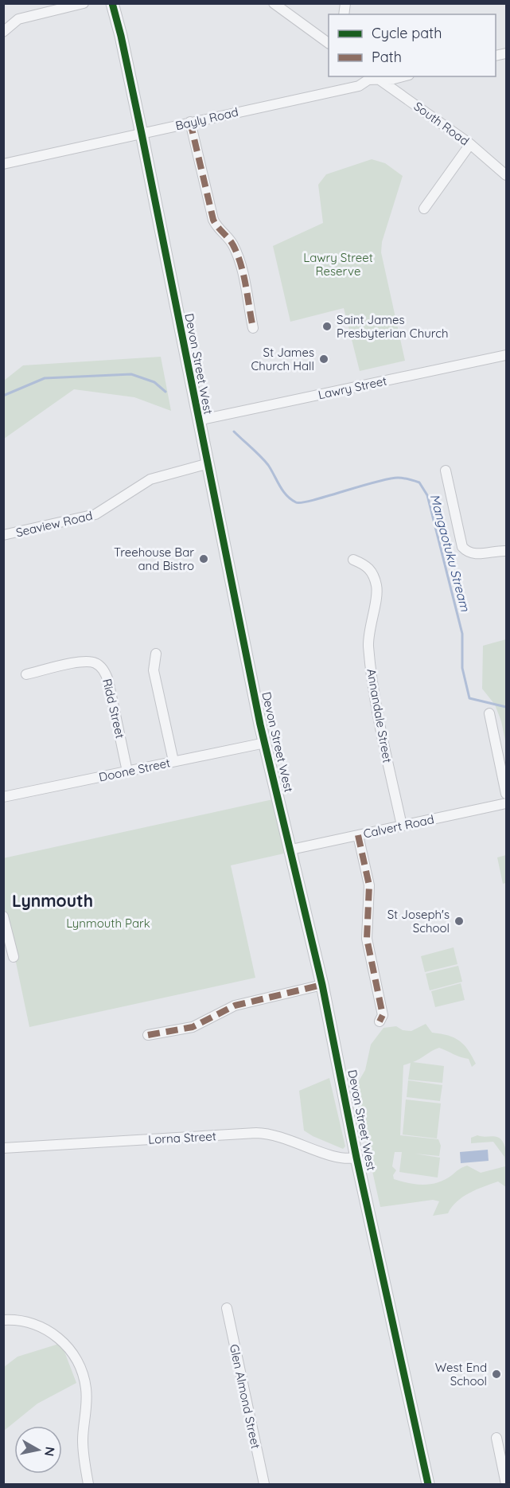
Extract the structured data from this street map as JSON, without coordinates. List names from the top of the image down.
{
  "streets": {
    "main road": ["Devon Street West"],
    "street": [
      "Bayly Road",
      "South Road",
      "Lawry Street",
      "Seaview Road",
      "Ridd Street",
      "Annandale Street",
      "Doone Street",
      "Calvert Road",
      "Lorna Street",
      "Glen Almond Street"
    ]
  },
  "crossings": [
    ["Bayly Road", "South Road"],
    ["Bayly Road", "Devon Street West"],
    ["Devon Street West", "Lawry Street"],
    ["Devon Street West", "Seaview Road"],
    ["Devon Street West", "Doone Street"],
    ["Devon Street West", "Calvert Road"],
    ["Devon Street West", "Lorna Street"],
    ["Ridd Street", "Doone Street"],
    ["Annandale Street", "Calvert Road"]
  ],
  "districts": ["Lynmouth"],
  "water": ["Mangaotuku Stream"],
  "parks": ["Lawry Street Reserve", "Lynmouth Park"],
  "places": [
    "Saint James Presbyterian Church",
    "St James Church Hall",
    "Treehouse Bar and Bistro",
    "St Joseph's School",
    "West End School"
  ],
  "legend": ["Cycle path", "Path"],
  "north": "right"
}
